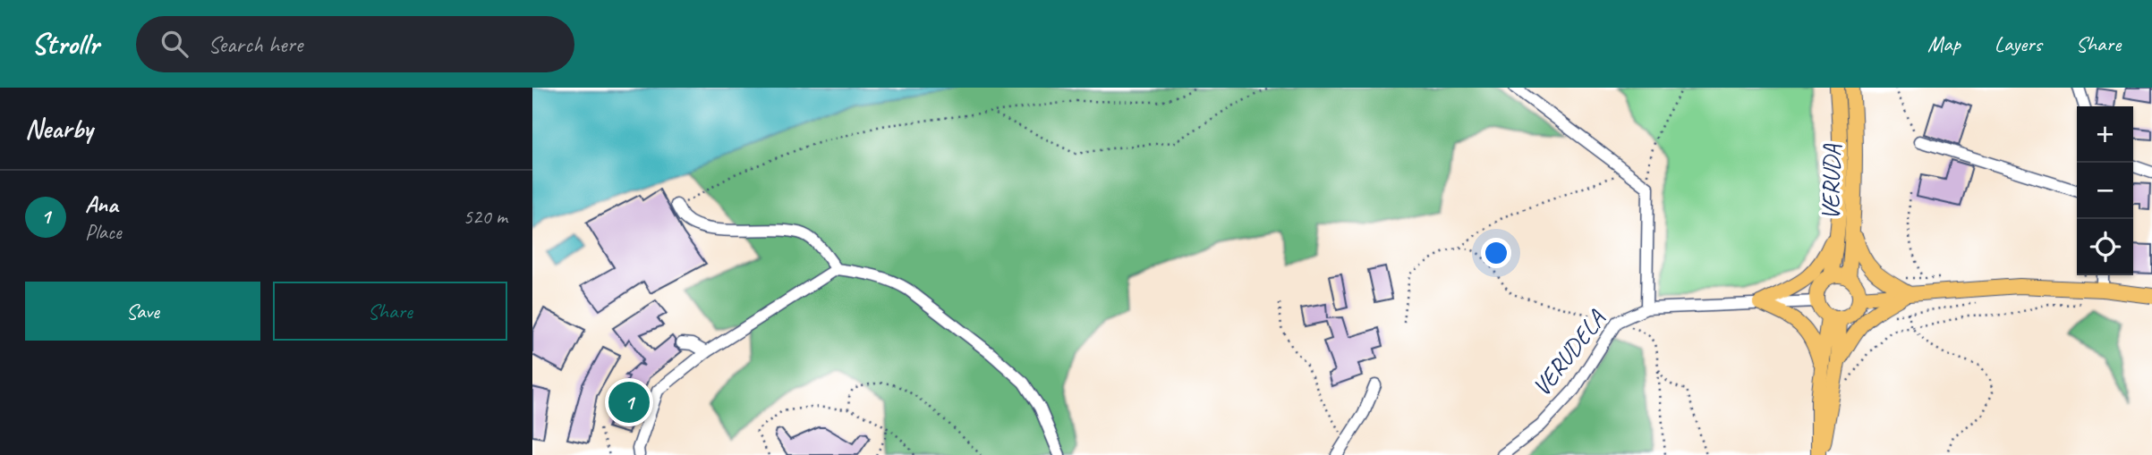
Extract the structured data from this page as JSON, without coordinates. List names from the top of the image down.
{
  "streets": {
    "main road": ["VERUDA"],
    "street": ["VERUDELA"]
  },
  "crossings": [
    ["VERUDA", "VERUDELA"]
  ],
  "page": {
    "header": "Strollr",
    "search": "Search here",
    "nav": ["Map", "Layers", "Share"],
    "heading": "Nearby",
    "map_buttons": ["+", "−"],
    "list": [
      {
        "mark": "1",
        "name": "Ana",
        "note": "Place",
        "value": "520 m"
      }
    ],
    "buttons": ["Save", "Share"],
    "pins": "1"
  }
}
